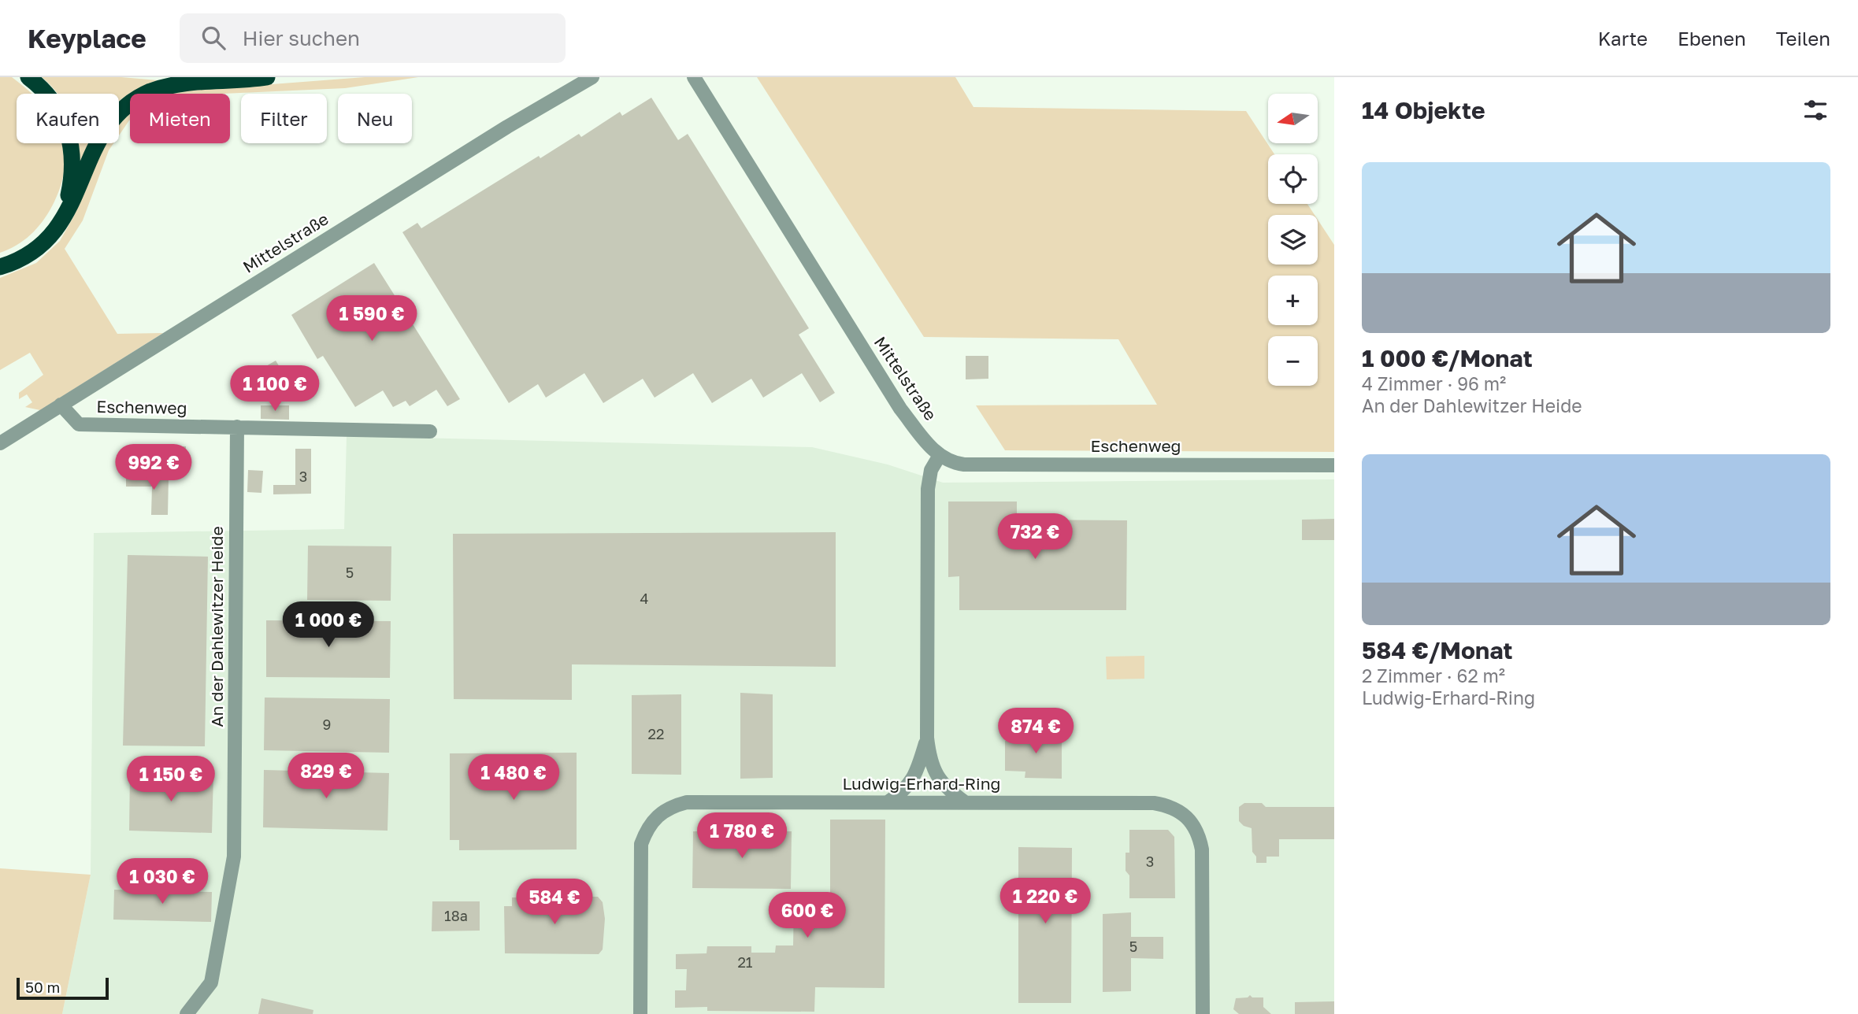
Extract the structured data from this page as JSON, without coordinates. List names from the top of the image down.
{
  "streets": {
    "street": [
      "Mittelstraße",
      "Eschenweg",
      "An der Dahlewitzer Heide",
      "Ludwig-Erhard-Ring"
    ]
  },
  "crossings": [
    ["Mittelstraße", "Eschenweg"],
    ["Eschenweg", "An der Dahlewitzer Heide"]
  ],
  "house_numbers": [
    "3",
    "5",
    "4",
    "9",
    "22",
    "3",
    "18a",
    "5",
    "21"
  ],
  "scale_bar": "50 m",
  "north": "left",
  "page": {
    "header": "Keyplace",
    "search": "Hier suchen",
    "nav": ["Karte", "Ebenen", "Teilen"],
    "heading": "14 Objekte",
    "map_buttons": ["+", "−"],
    "chip": [
      "Kaufen",
      "Mieten",
      "Filter",
      "Neu"
    ],
    "list": [
      {
        "name": "1 000 €/Monat",
        "note": "4 Zimmer · 96 m² · An der Dahlewitzer Heide"
      },
      {
        "name": "584 €/Monat",
        "note": "2 Zimmer · 62 m² · Ludwig-Erhard-Ring"
      }
    ],
    "price": [
      "1 590 €",
      "1 100 €",
      "992 €",
      "732 €",
      "1 000 €",
      "874 €",
      "829 €",
      "1 480 €",
      "1 150 €",
      "1 780 €",
      "1 030 €",
      "1 220 €",
      "584 €",
      "600 €"
    ],
    "scale": "50 m"
  }
}
